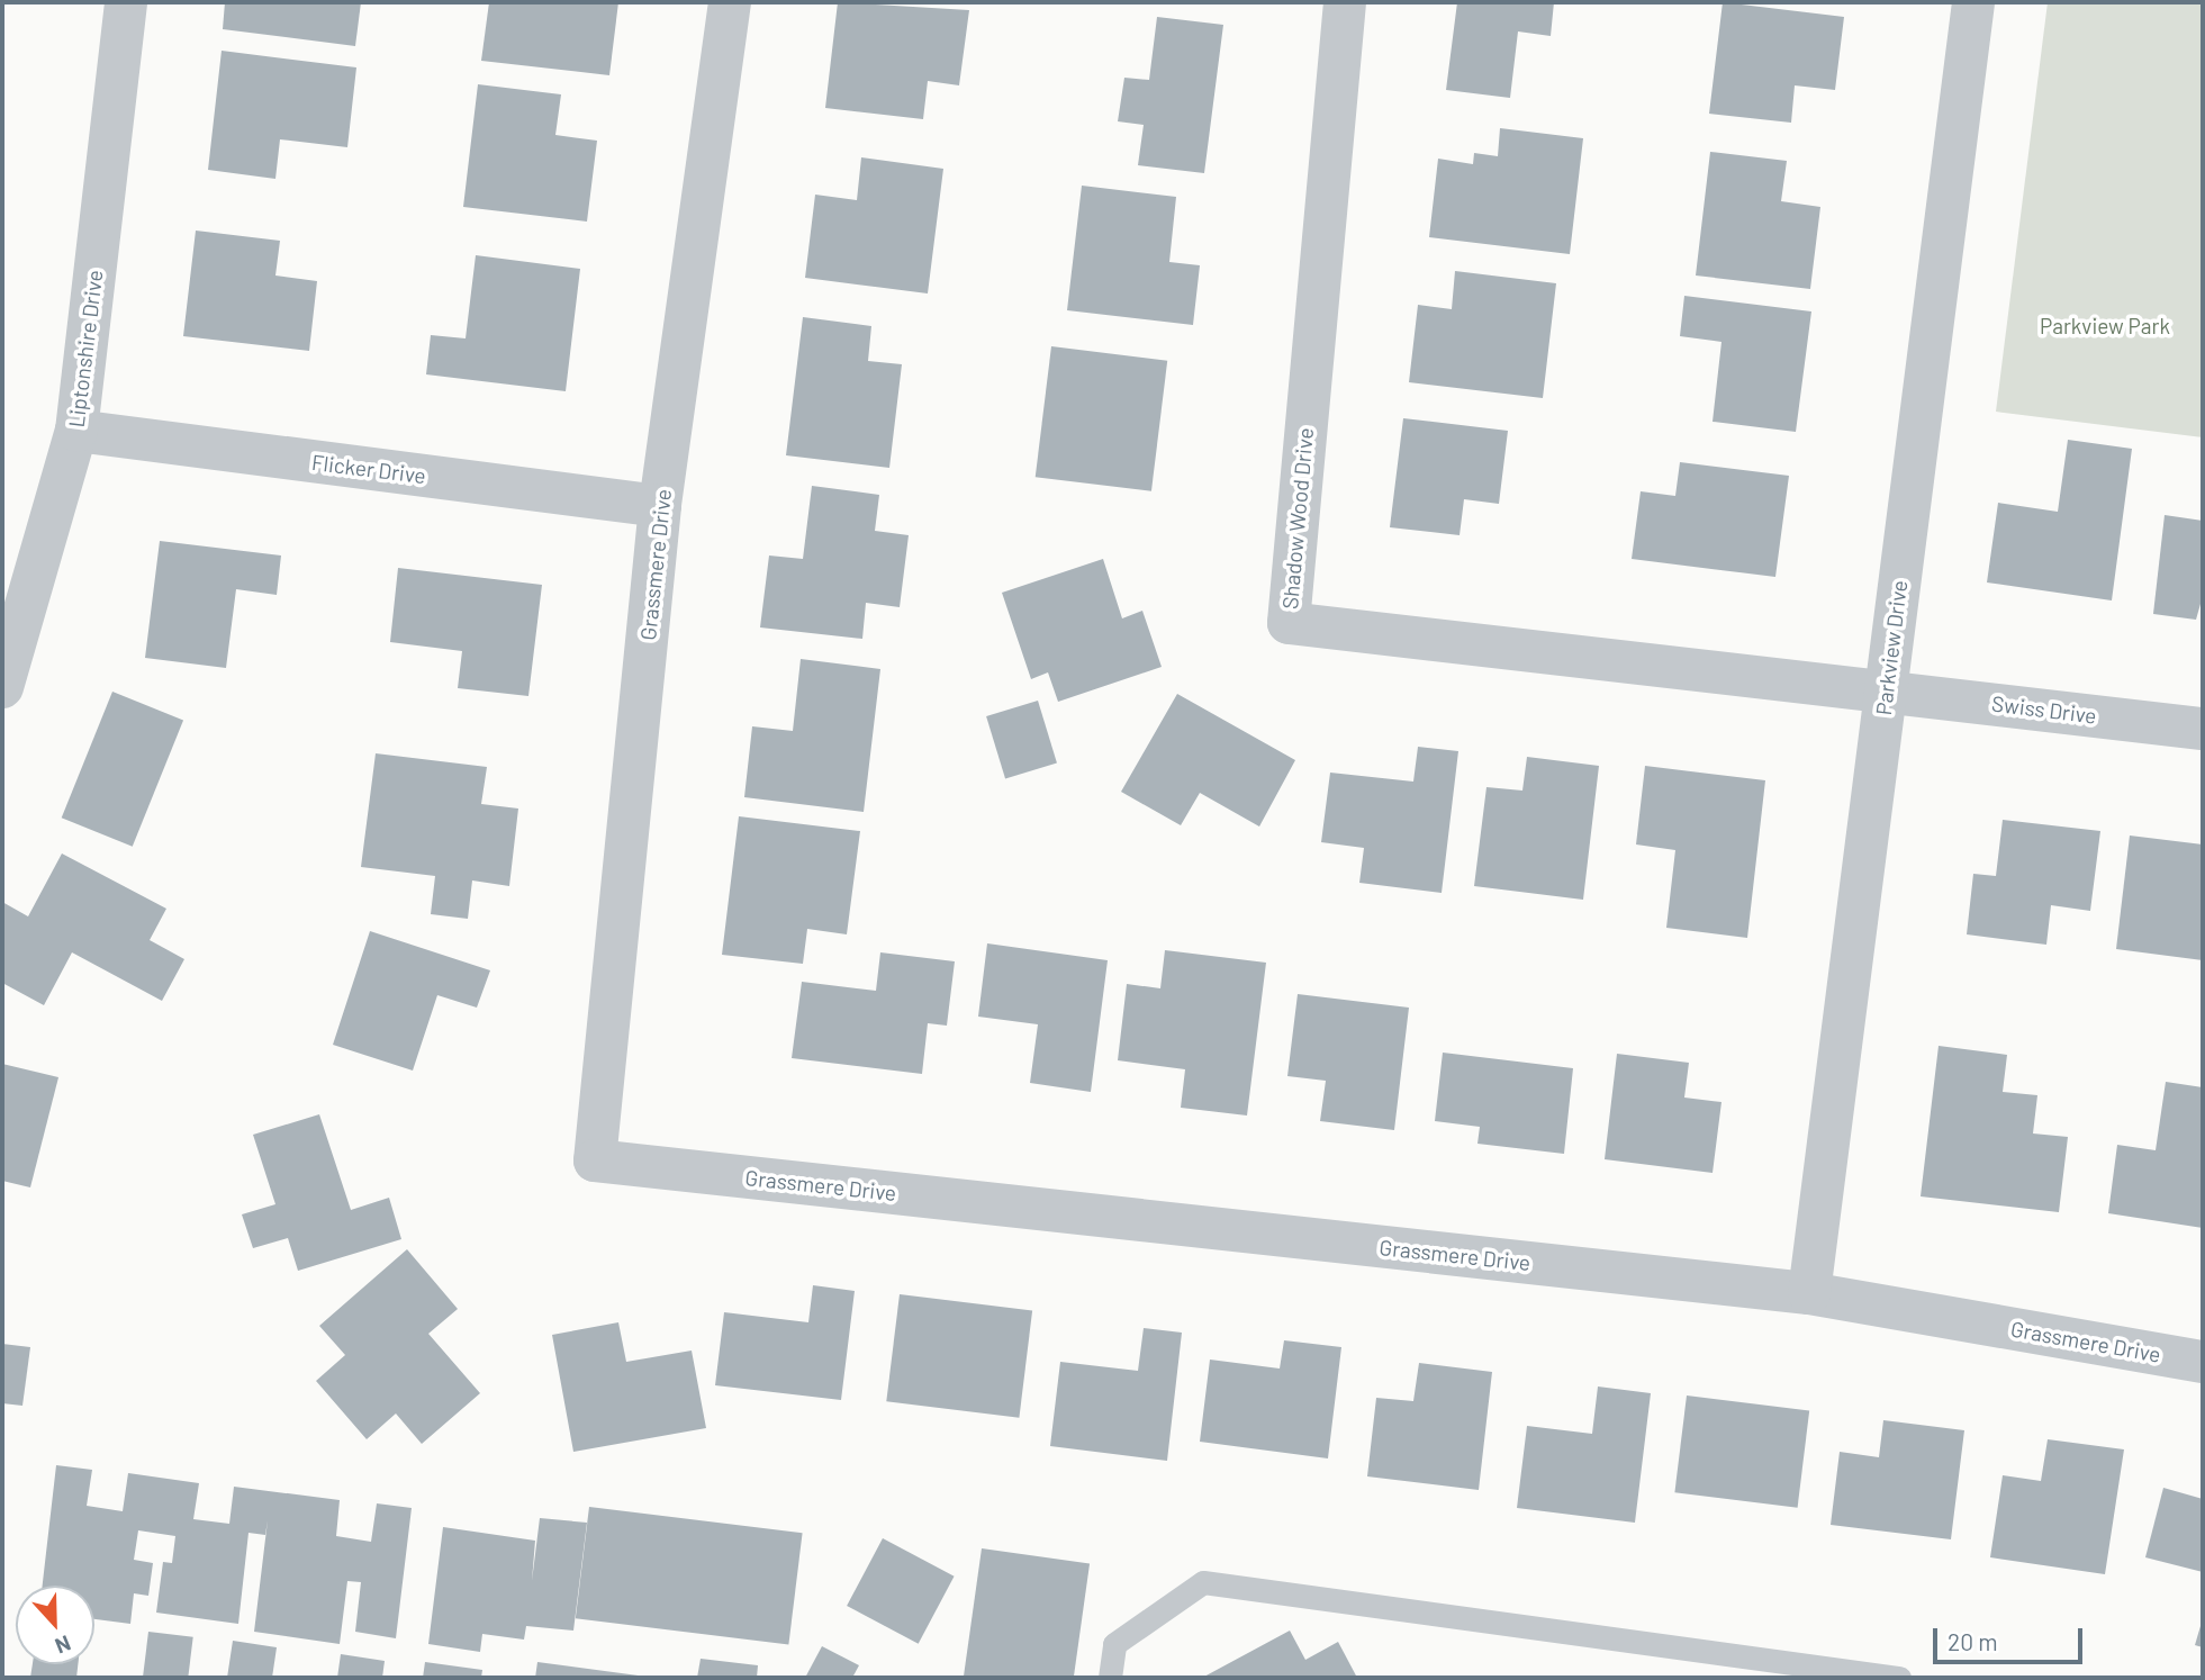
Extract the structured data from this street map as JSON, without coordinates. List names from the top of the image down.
{
  "streets": {
    "street": [
      "Liptonshire Drive",
      "Flicker Drive",
      "Shadow Wood Drive",
      "Grassmere Drive",
      "Parkview Drive",
      "Swiss Drive"
    ]
  },
  "crossings": [
    ["Liptonshire Drive", "Flicker Drive"],
    ["Flicker Drive", "Grassmere Drive"],
    ["Shadow Wood Drive", "Parkview Drive"],
    ["Shadow Wood Drive", "Swiss Drive"],
    ["Grassmere Drive", "Parkview Drive"],
    ["Parkview Drive", "Swiss Drive"]
  ],
  "parks": ["Parkview Park"],
  "scale_bar": "20 m",
  "north": "bottom"
}
